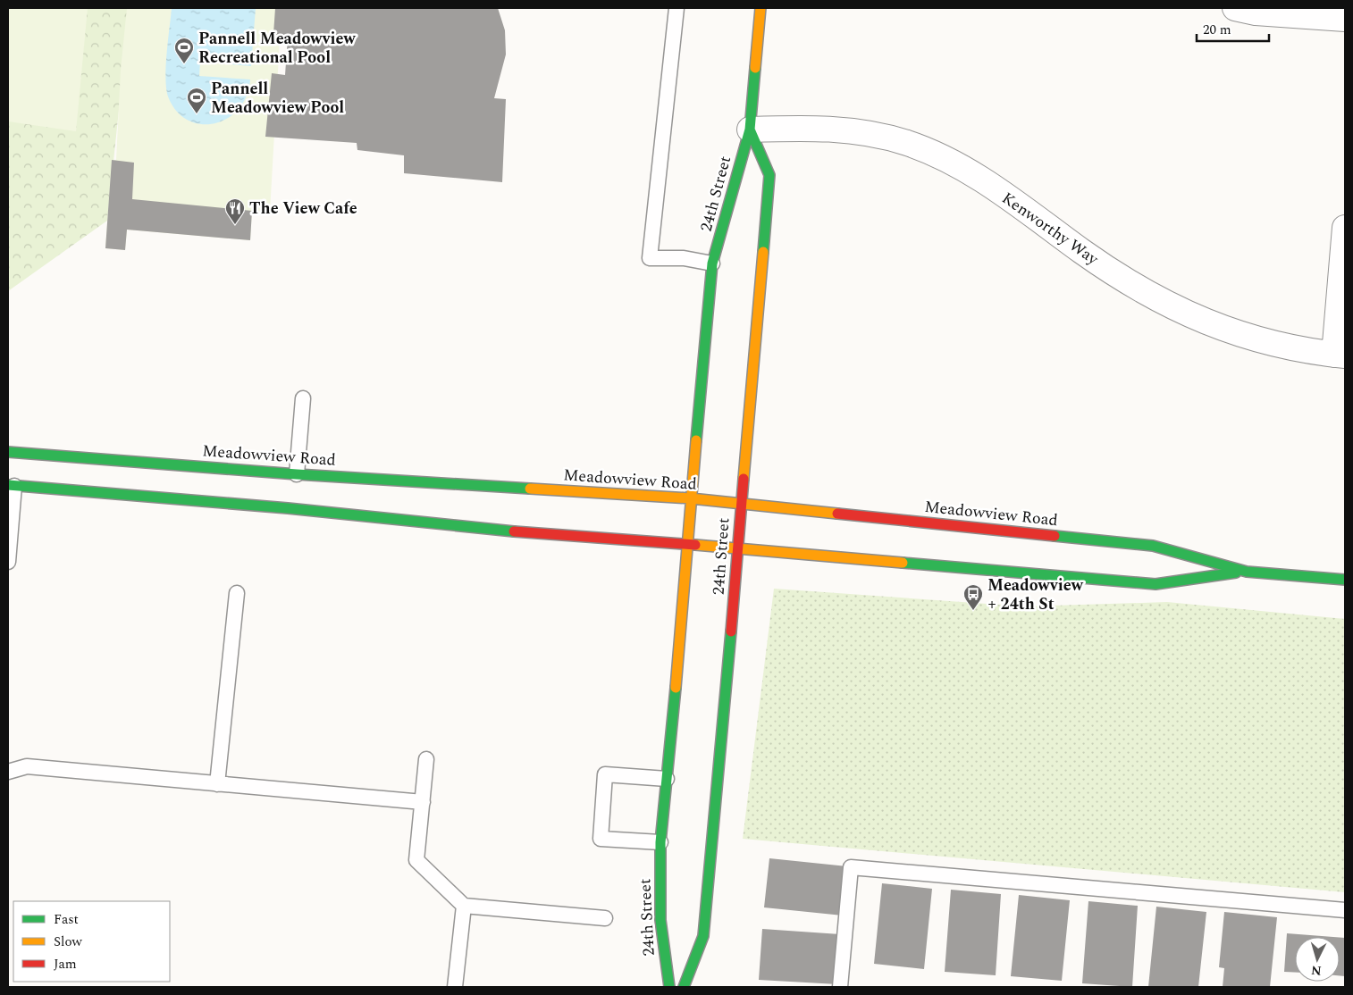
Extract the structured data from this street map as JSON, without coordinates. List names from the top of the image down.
{
  "streets": {
    "main road": ["24th Street", "Meadowview Road"],
    "street": ["Kenworthy Way"]
  },
  "crossings": [
    ["24th Street", "Kenworthy Way"],
    ["24th Street", "Meadowview Road"]
  ],
  "places": {
    "sports": ["Pannell Meadowview Recreational Pool", "Pannell Meadowview Pool"],
    "restaurant": ["The View Cafe"],
    "bus stop": ["Meadowview + 24th St"]
  },
  "legend": ["Fast", "Slow", "Jam"],
  "scale_bar": "20 m",
  "north": "bottom"
}
